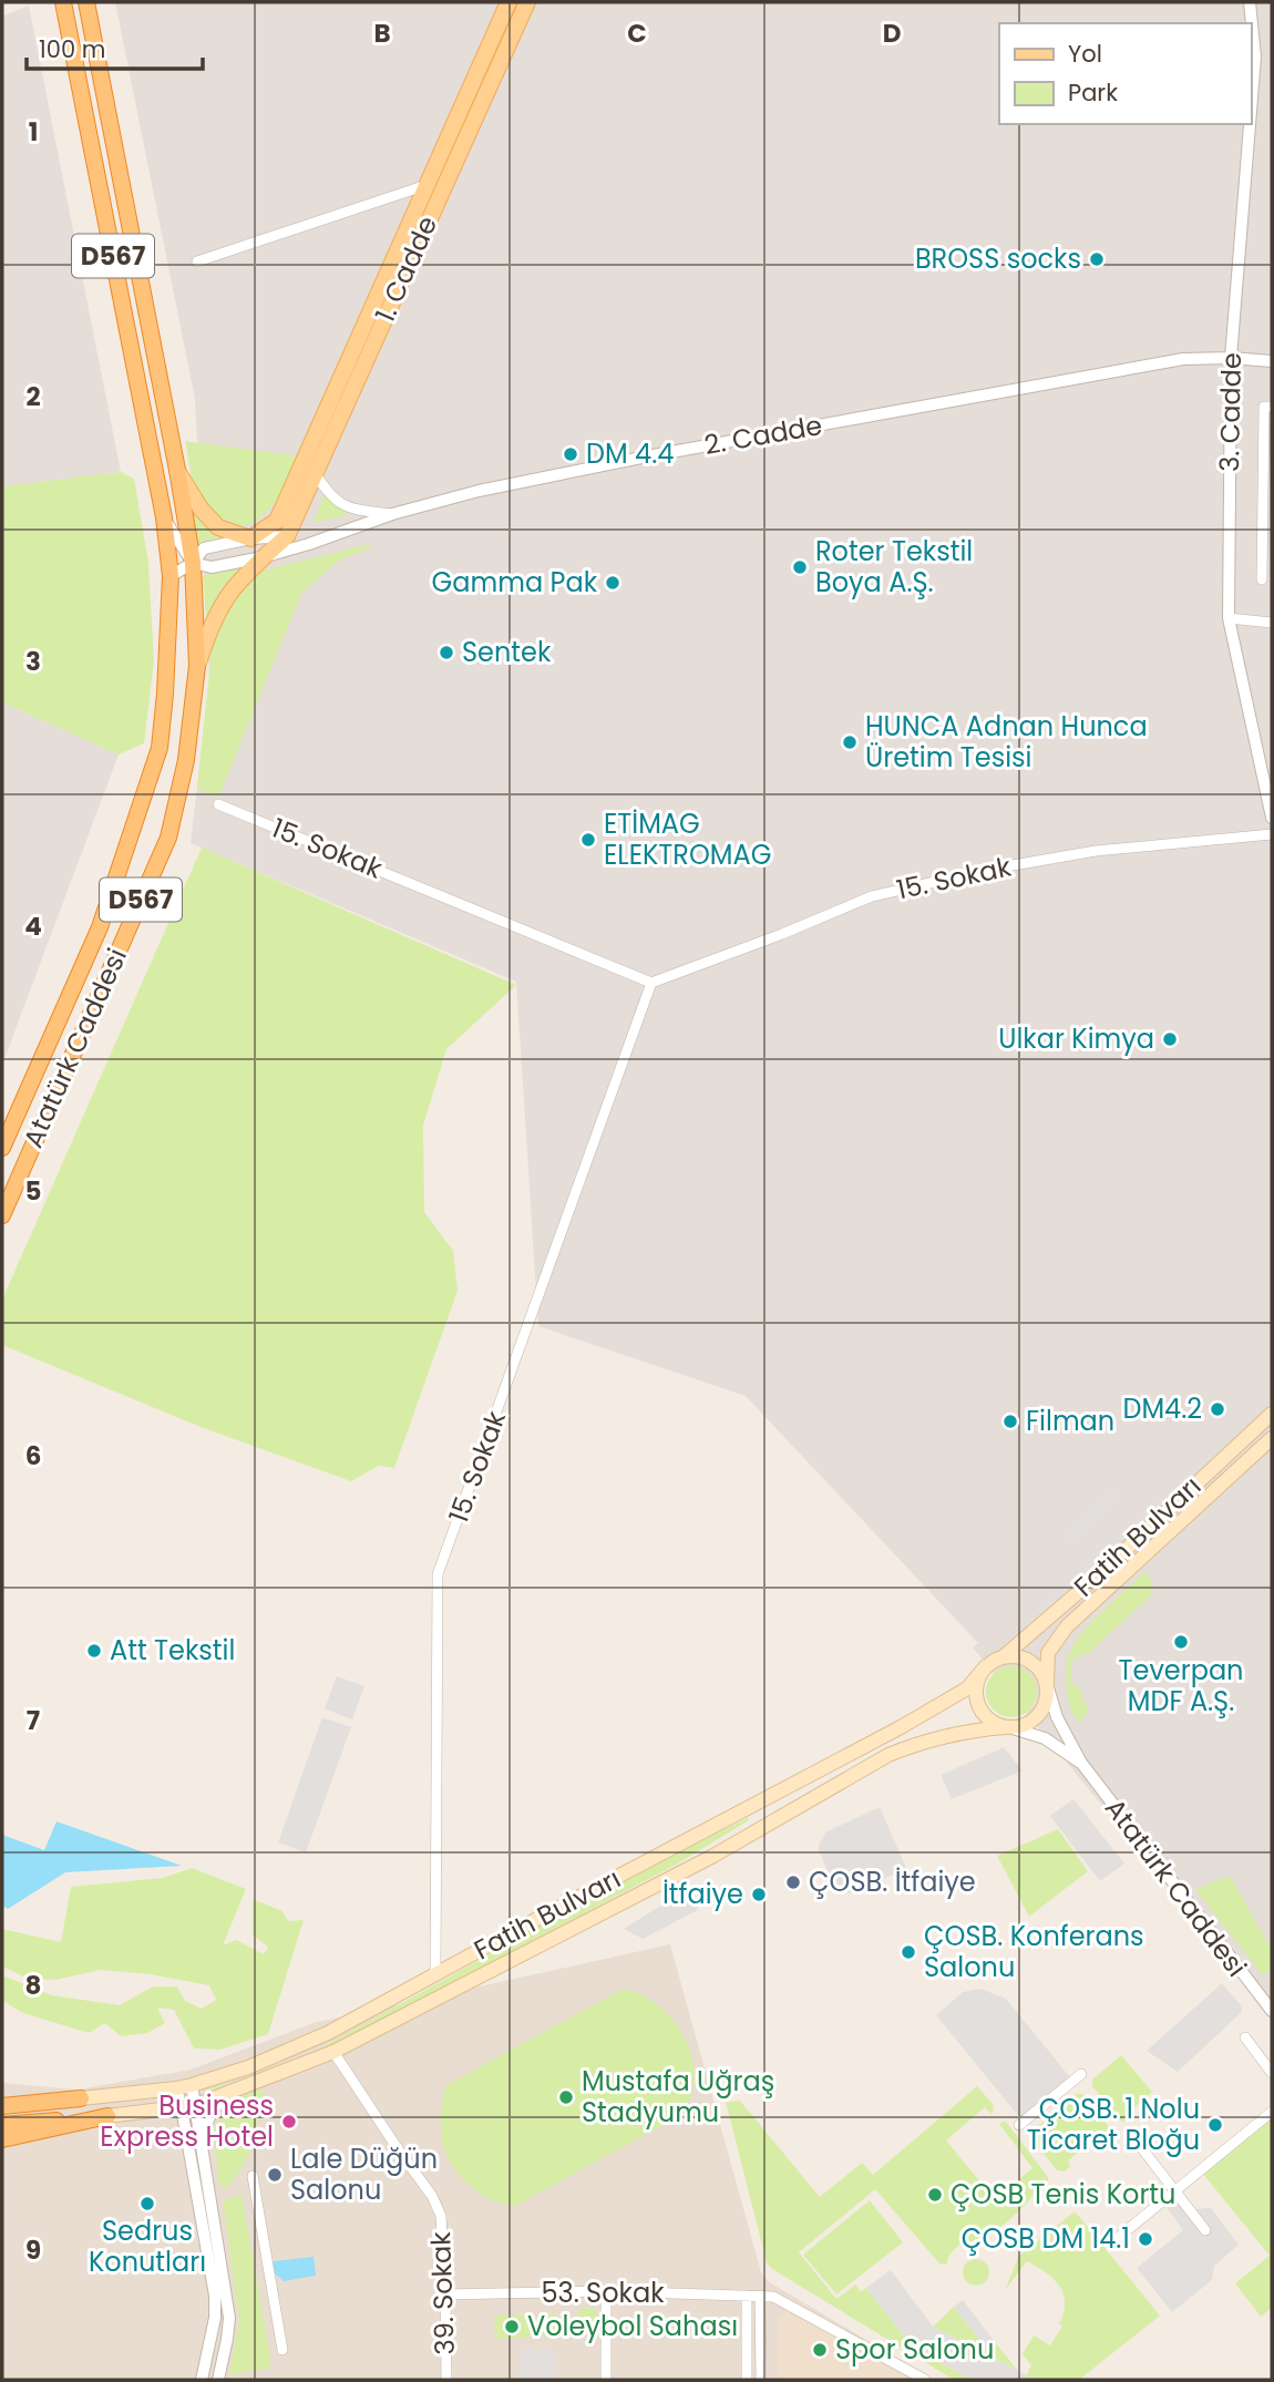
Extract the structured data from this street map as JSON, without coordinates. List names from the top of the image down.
{
  "streets": {
    "highway": ["D567", "Atatürk Caddesi"],
    "main road": ["1. Cadde", "Fatih Bulvarı"],
    "street": [
      "3. Cadde",
      "2. Cadde",
      "15. Sokak",
      "39. Sokak",
      "53. Sokak"
    ]
  },
  "crossings": [
    ["D567", "2. Cadde"],
    ["D567", "Atatürk Caddesi"],
    ["3. Cadde", "2. Cadde"],
    ["2. Cadde", "Atatürk Caddesi"],
    ["15. Sokak", "Fatih Bulvarı"],
    ["Fatih Bulvarı", "39. Sokak"],
    ["39. Sokak", "53. Sokak"]
  ],
  "places": [
    "BROSS socks",
    "DM 4.4",
    "Roter Tekstil Boya A.Ş.",
    "Gamma Pak",
    "Sentek",
    "HUNCA Adnan Hunca Üretim Tesisi",
    "ETİMAG ELEKTROMAG",
    "Ulkar Kimya",
    "DM4.2",
    "Filman",
    "Teverpan MDF A.Ş.",
    "Att Tekstil",
    "ÇOSB. İtfaiye",
    "İtfaiye",
    "ÇOSB. Konferans Salonu",
    "Mustafa Uğraş Stadyumu",
    "Business Express Hotel",
    "ÇOSB. 1 Nolu Ticaret Bloğu",
    "Lale Düğün Salonu",
    "ÇOSB Tenis Kortu",
    "Sedrus Konutları",
    "ÇOSB DM 14.1",
    "Voleybol Sahası",
    "Spor Salonu"
  ],
  "legend": ["Yol", "Park"],
  "scale_bar": "100 m",
  "grid": {
    "columns": ["B", "C", "D"],
    "rows": [
      "1",
      "2",
      "3",
      "4",
      "5",
      "6",
      "7",
      "8",
      "9"
    ]
  }
}
